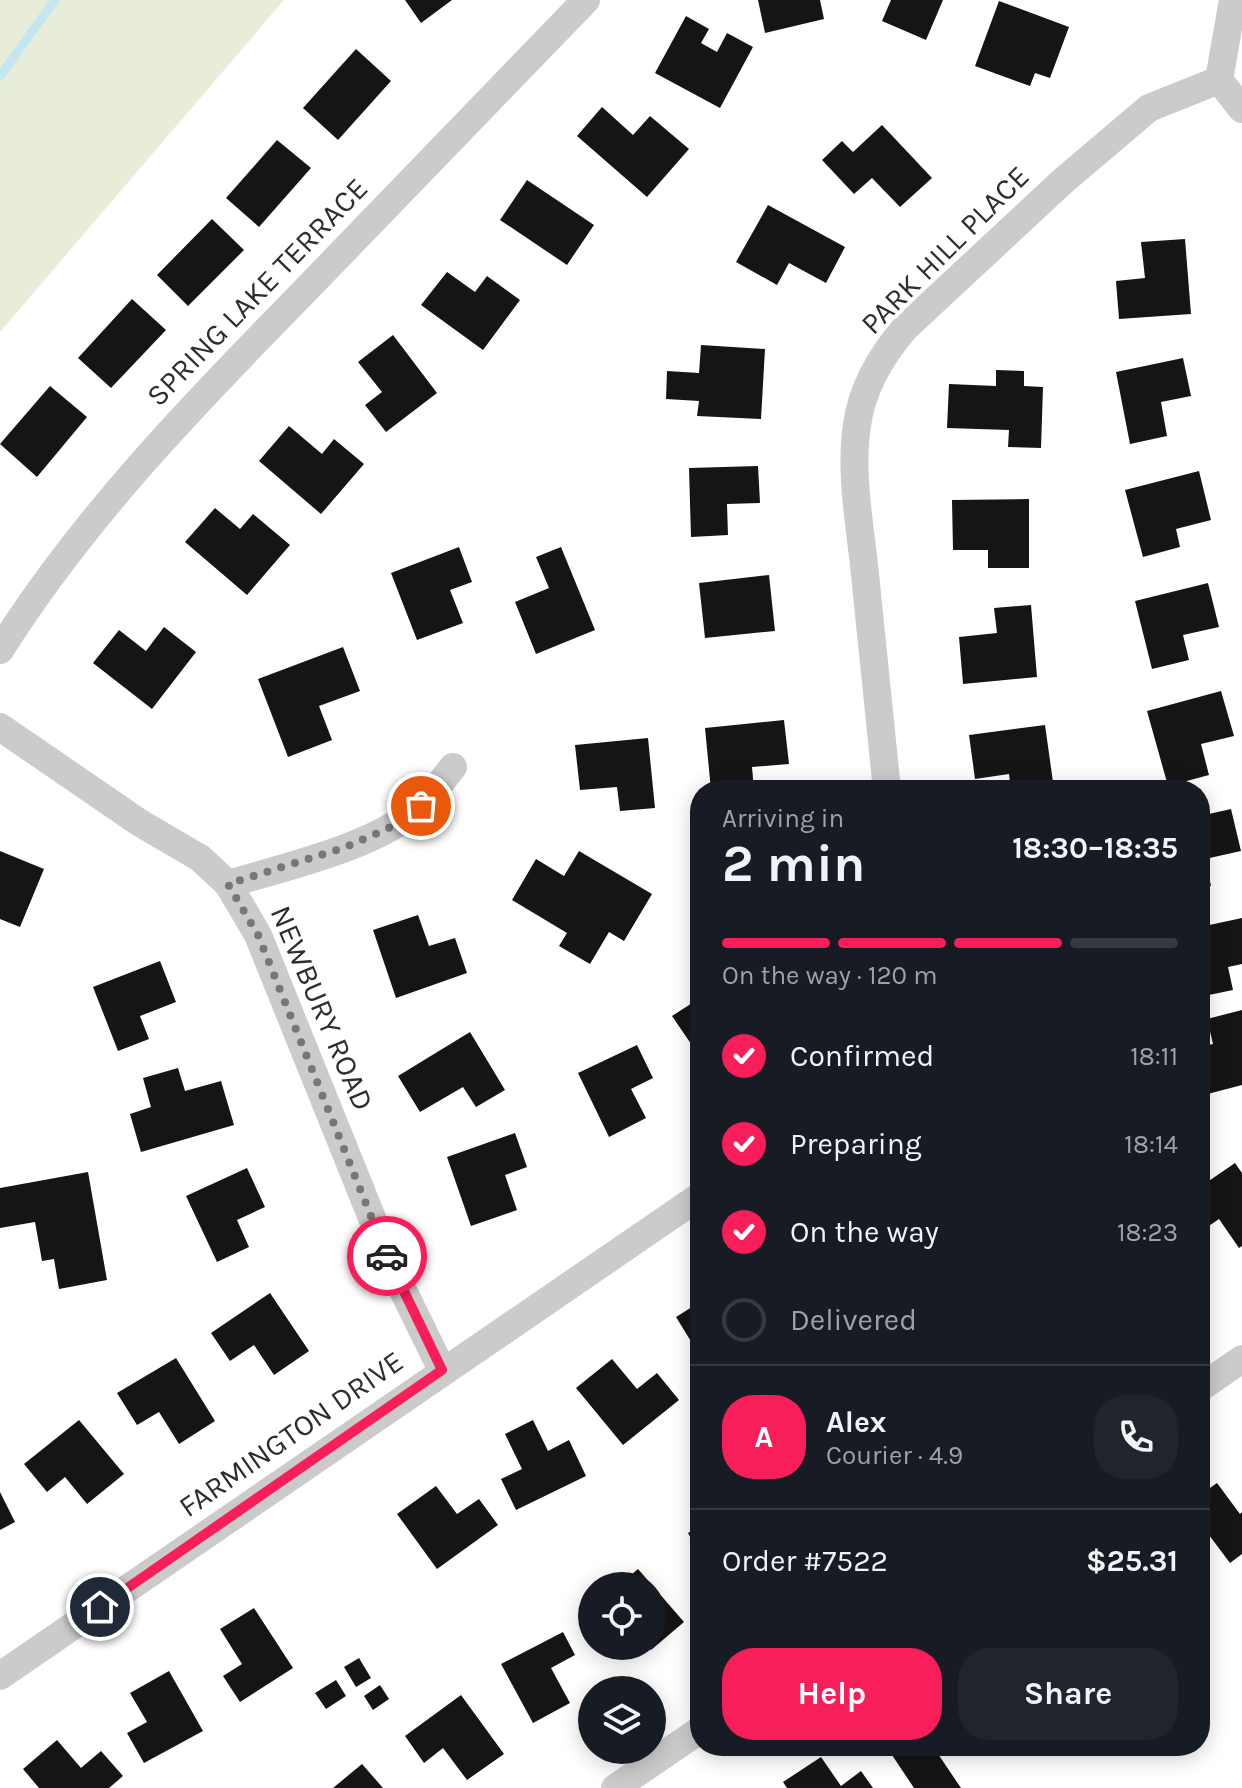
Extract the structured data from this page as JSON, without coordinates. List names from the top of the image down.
{
  "streets": {
    "street": [
      "PARK HILL PLACE",
      "SPRING LAKE TERRACE",
      "NEWBURY ROAD",
      "FARMINGTON DRIVE"
    ]
  },
  "crossings": [
    ["NEWBURY ROAD", "FARMINGTON DRIVE"]
  ],
  "page": {
    "heading": ["2 min", "Arriving in", "18:30–18:35"],
    "panel": [
      "Alex",
      "Courier · 4.9",
      "Order #7522",
      "$25.31"
    ],
    "bar": "On the way · 120 m",
    "list": [
      ["Confirmed", "18:11"],
      ["Preparing", "18:14"],
      ["On the way", "18:23"],
      "Delivered"
    ],
    "round": "A",
    "buttons": ["Help", "Share"]
  }
}
